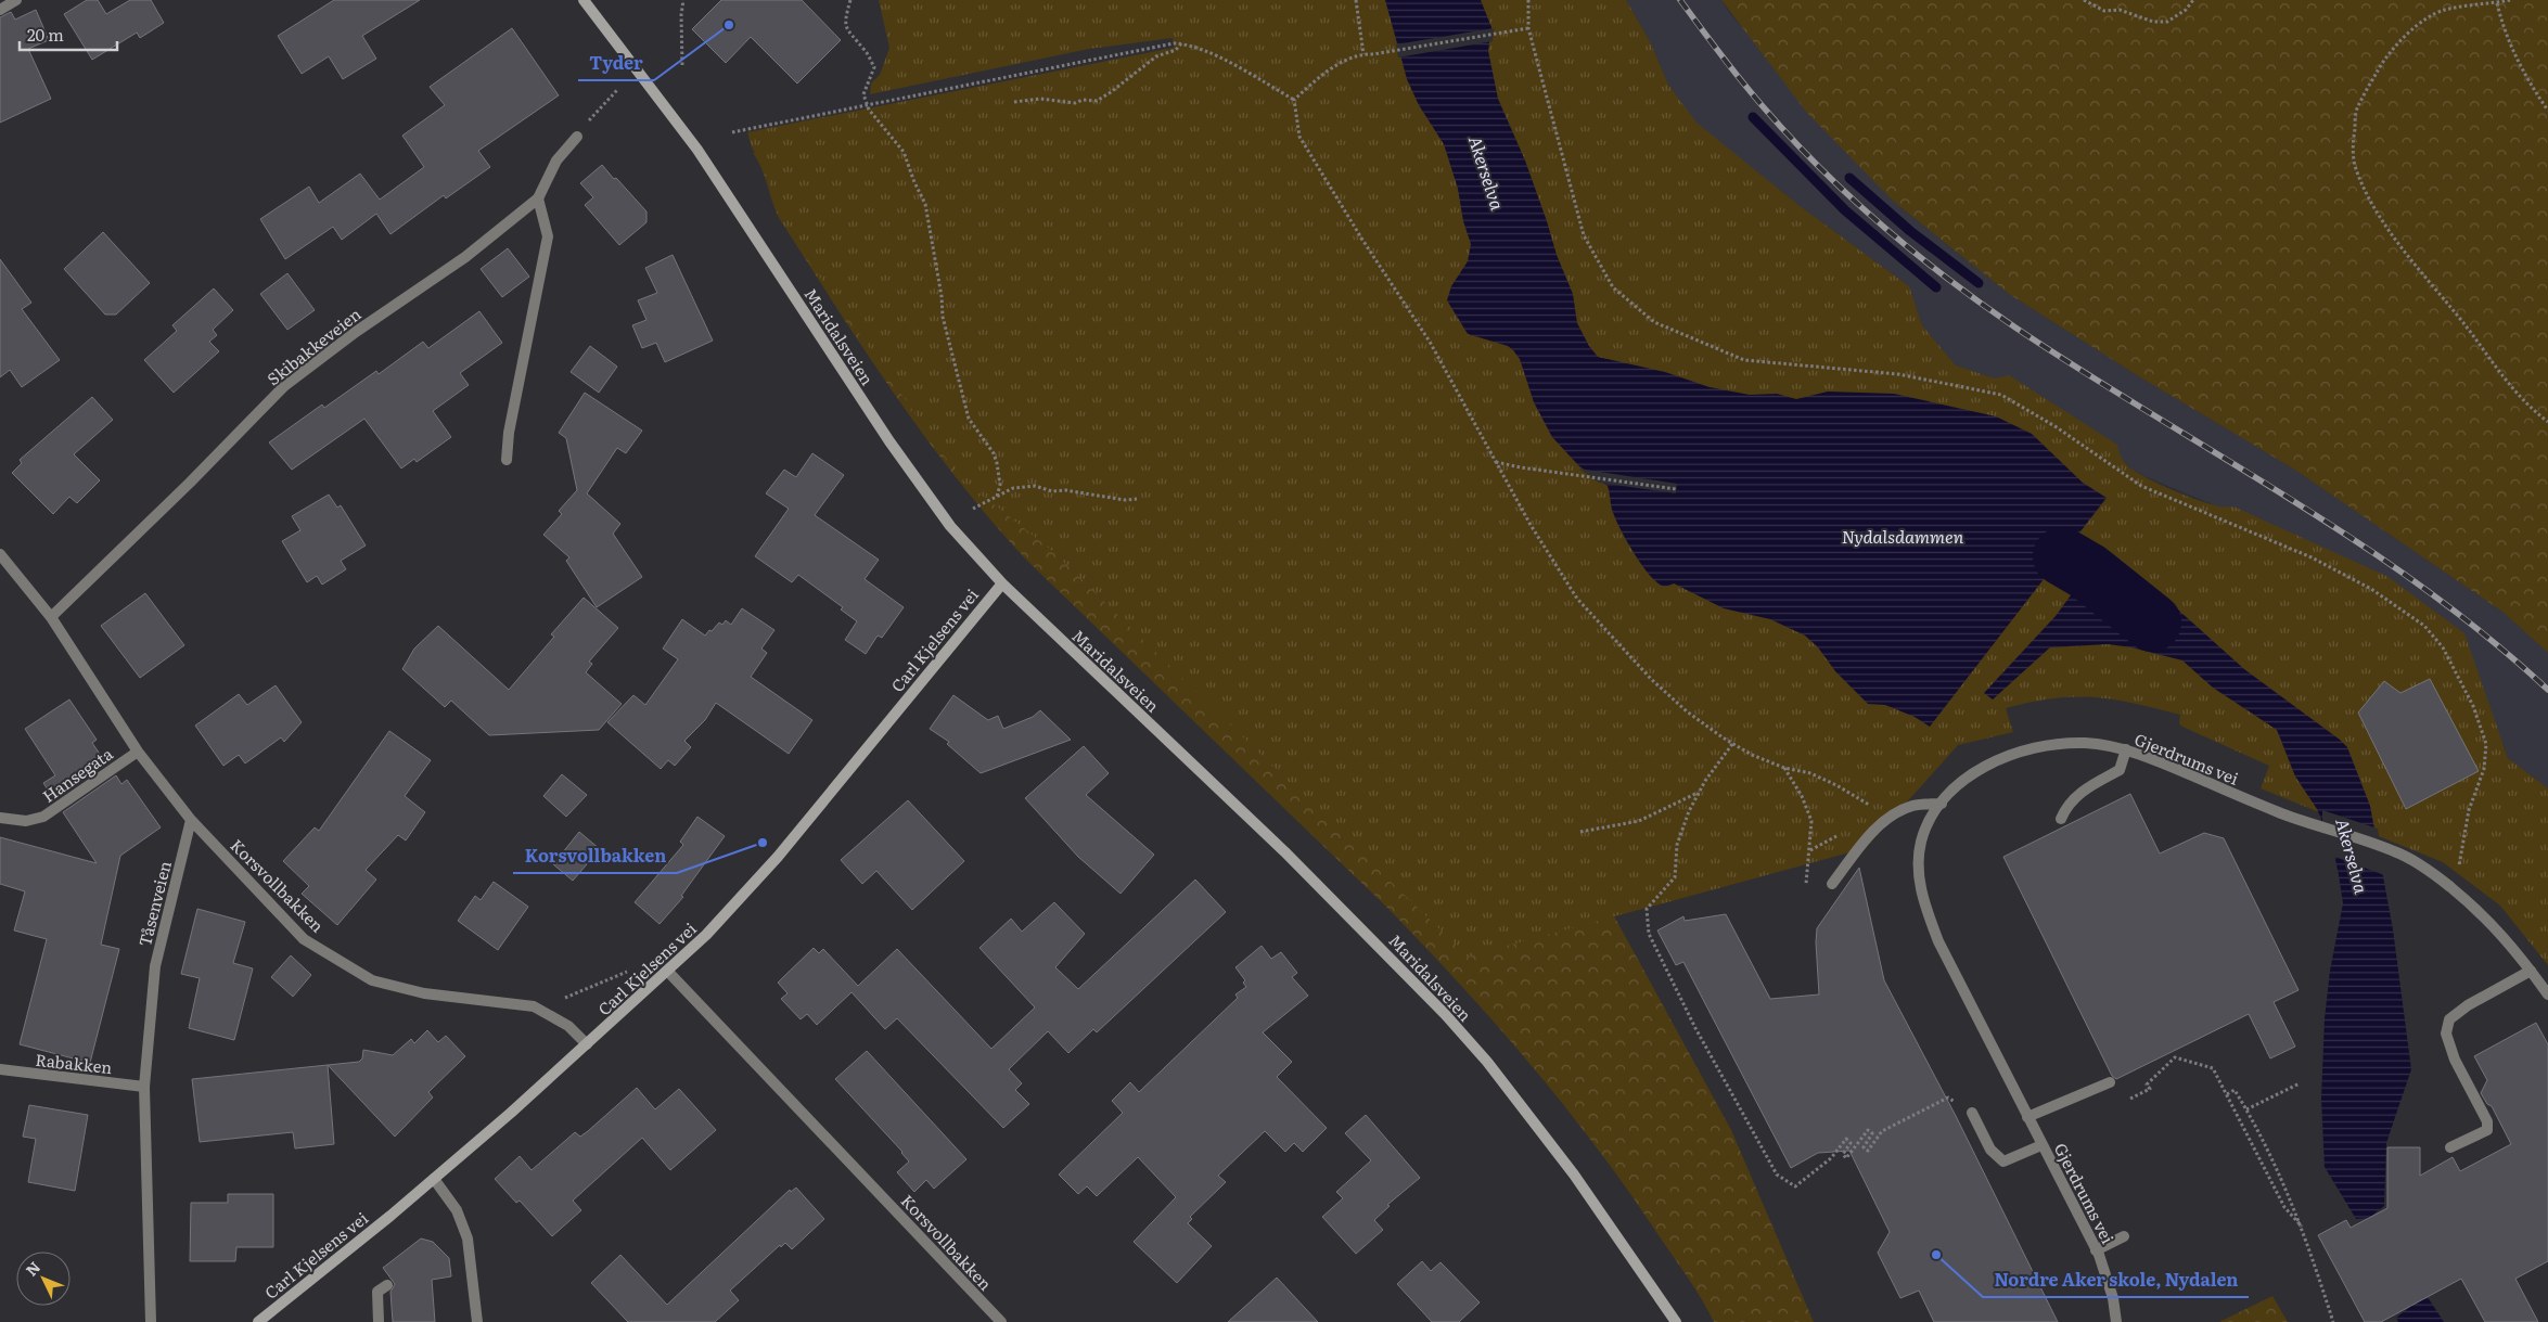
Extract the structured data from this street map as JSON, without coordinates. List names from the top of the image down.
{
  "streets": {
    "main road": ["Maridalsveien", "Carl Kjelsens vei"],
    "street": [
      "Skibakkeveien",
      "Gjerdrums vei",
      "Hansegata",
      "Korsvollbakken",
      "Tåsenveien",
      "Rabakken"
    ]
  },
  "crossings": [
    ["Maridalsveien", "Carl Kjelsens vei"],
    ["Carl Kjelsens vei", "Korsvollbakken"],
    ["Korsvollbakken", "Tåsenveien"],
    ["Tåsenveien", "Rabakken"]
  ],
  "water": ["Akerselva", "Nydalsdammen"],
  "places": ["Tyder", "Korsvollbakken", "Nordre Aker skole, Nydalen"],
  "scale_bar": "20 m",
  "north": "top left"
}
